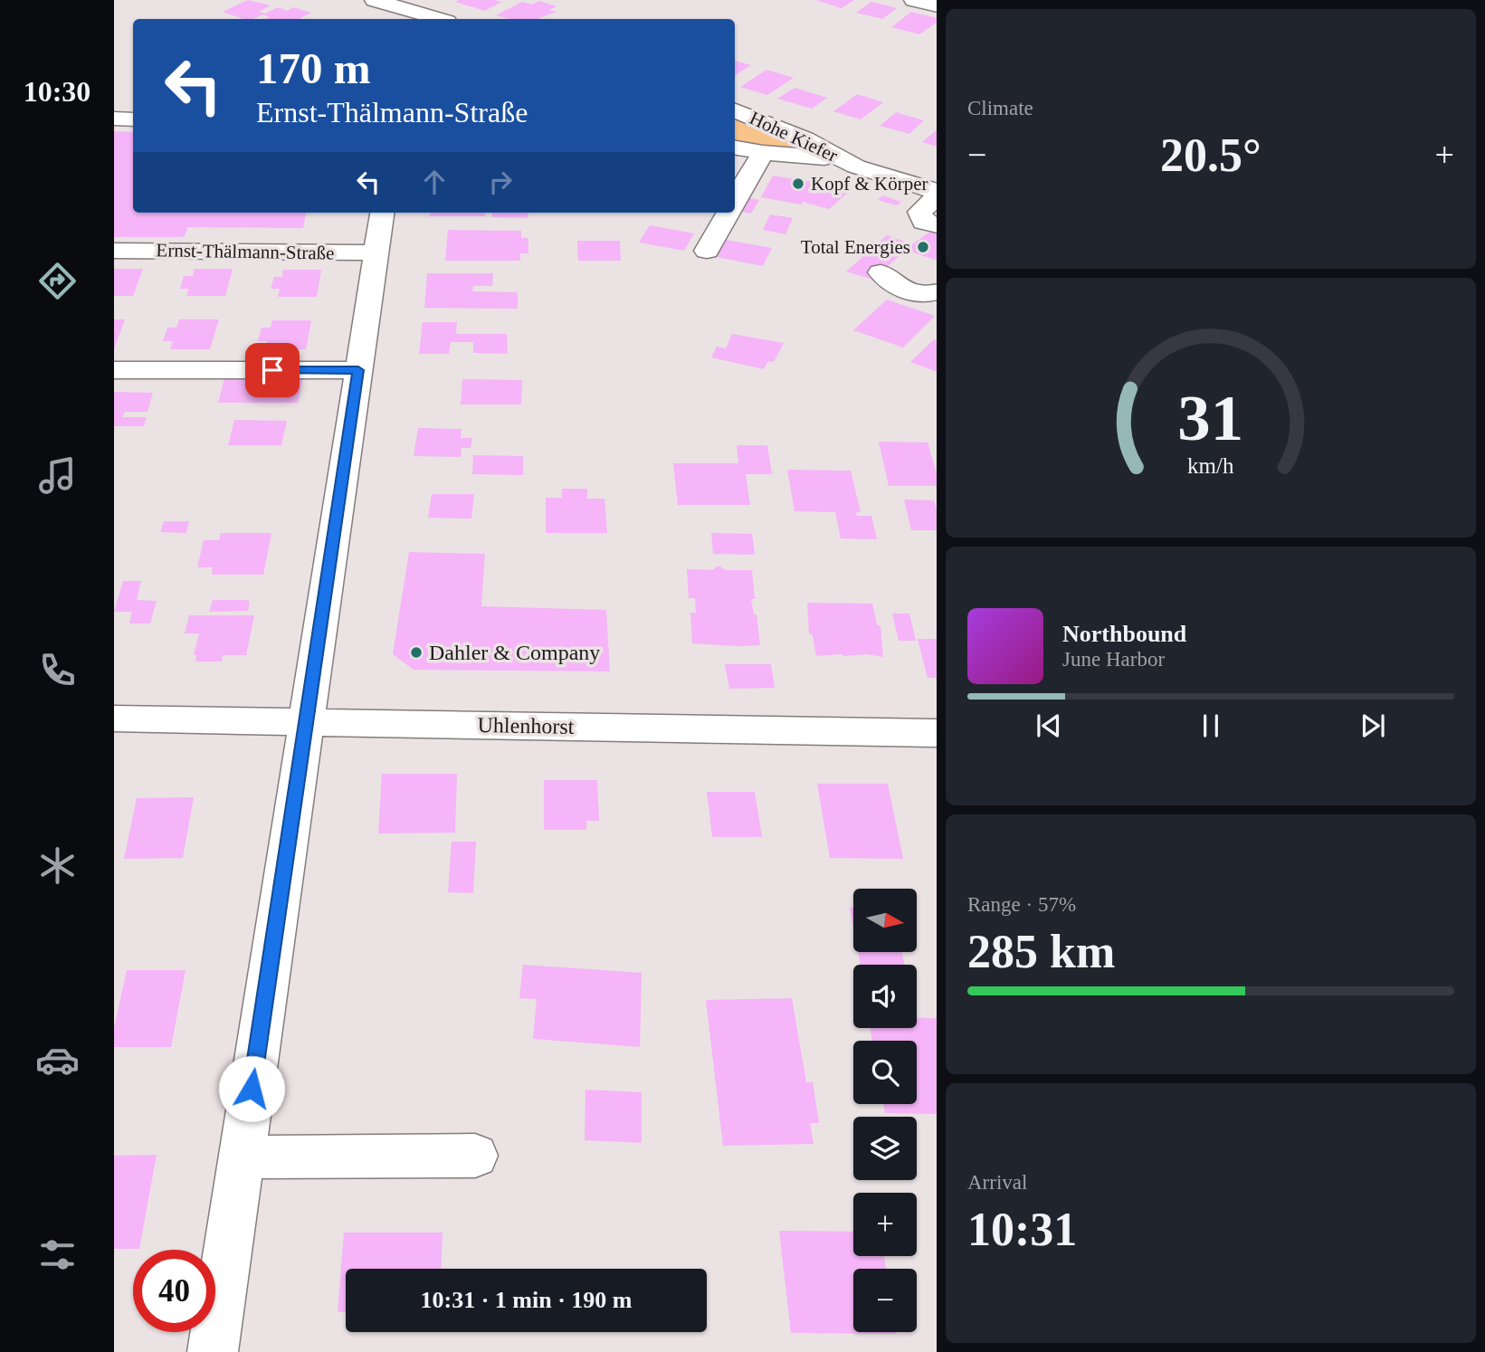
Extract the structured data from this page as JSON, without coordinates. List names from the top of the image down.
{
  "streets": {
    "street": ["Hohe Kiefer", "Ernst-Thälmann-Straße", "Uhlenhorst"]
  },
  "places": ["Kopf & Körper", "Total Energies", "Dahler & Company"],
  "north": "right",
  "page": {
    "tabs": "10:30",
    "tile": [
      "Climate",
      ["Range · 57%", "285 km"],
      ["Arrival", "10:31"]
    ],
    "turn": ["170 m", "Ernst-Thälmann-Straße"],
    "heat": ["−", "20.5°", "+"],
    "song": ["Northbound", "June Harbor"],
    "map_buttons": ["+", "−"],
    "limit": "40",
    "trip": "10:31 · 1 min · 190 m",
    "gauge": ["31", "km/h"]
  }
}
